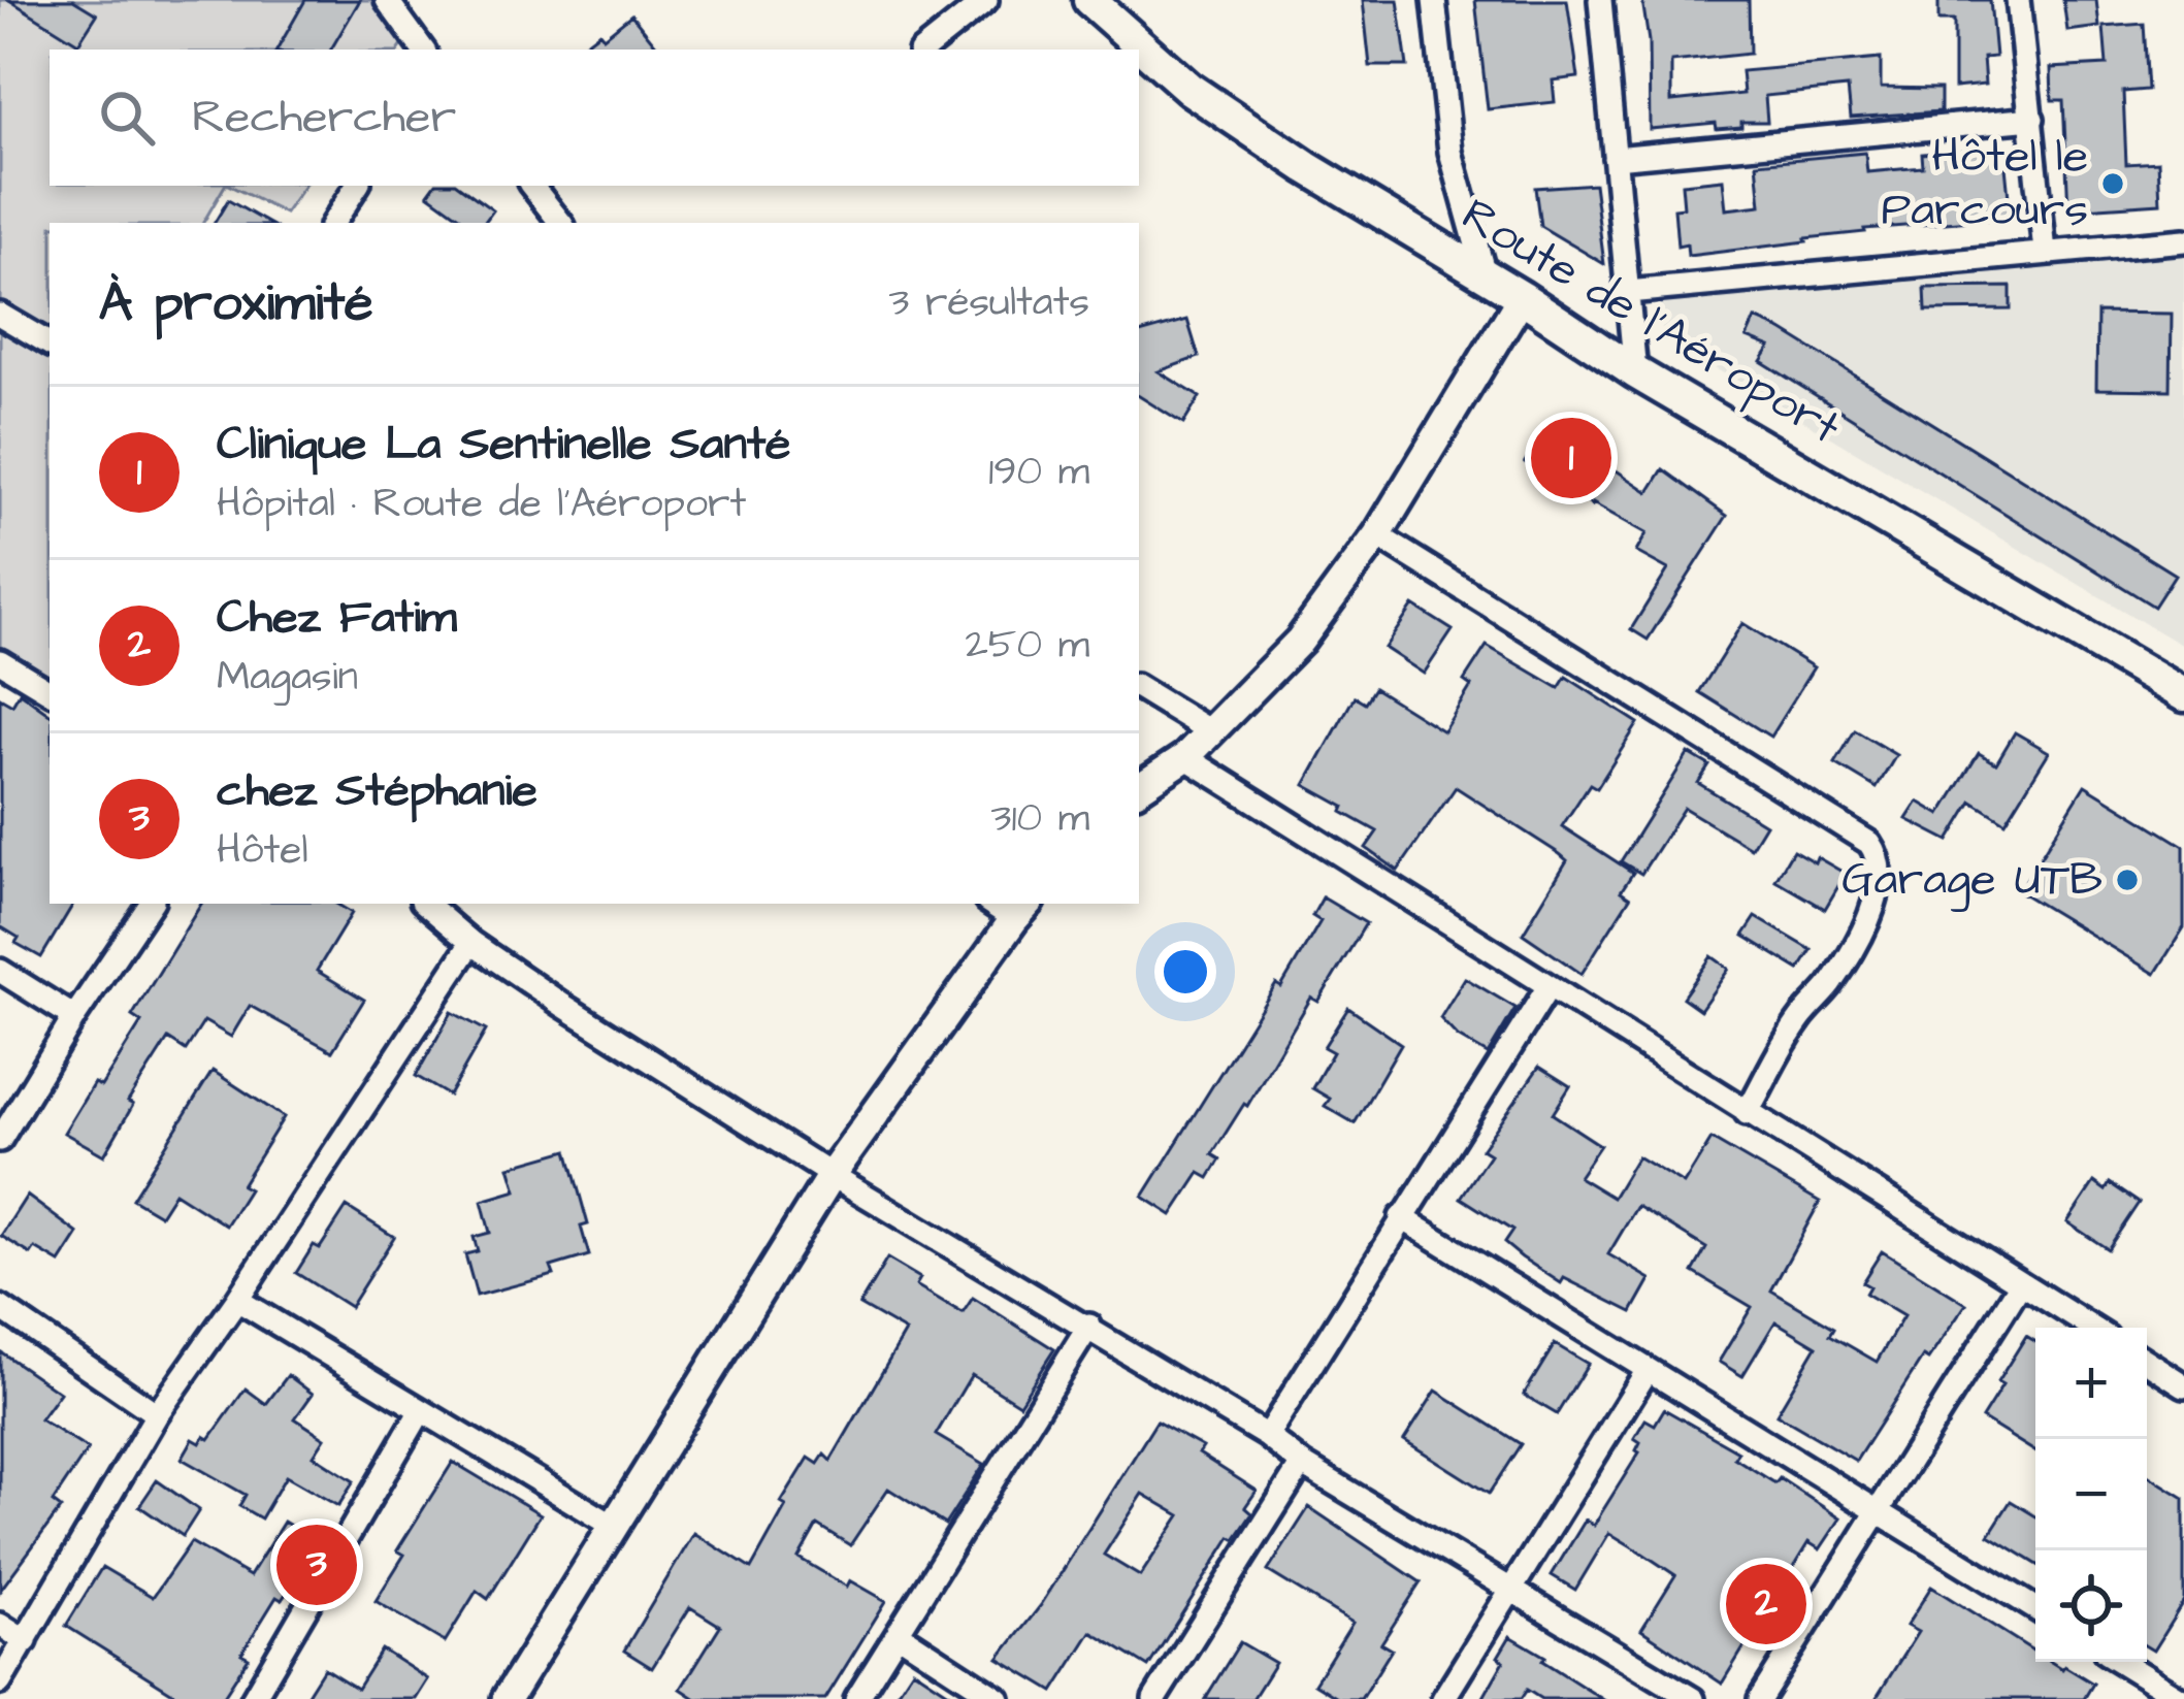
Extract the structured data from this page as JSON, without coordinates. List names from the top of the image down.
{
  "streets": {
    "main road": ["Route de l'Aéroport"]
  },
  "places": ["Hôtel le Parcours", "Garage UTB"],
  "page": {
    "search": "Rechercher",
    "heading": ["À proximité", "3 résultats"],
    "list": [
      {
        "mark": "1",
        "name": "Clinique La Sentinelle Santé",
        "note": "Hôpital · Route de l'Aéroport",
        "value": "190 m"
      },
      {
        "mark": "2",
        "name": "Chez Fatim",
        "note": "Magasin",
        "value": "250 m"
      },
      {
        "mark": "3",
        "name": "chez Stéphanie",
        "note": "Hôtel",
        "value": "310 m"
      }
    ],
    "pins": ["1", "3", "2"],
    "map_buttons": ["+", "−"]
  }
}
